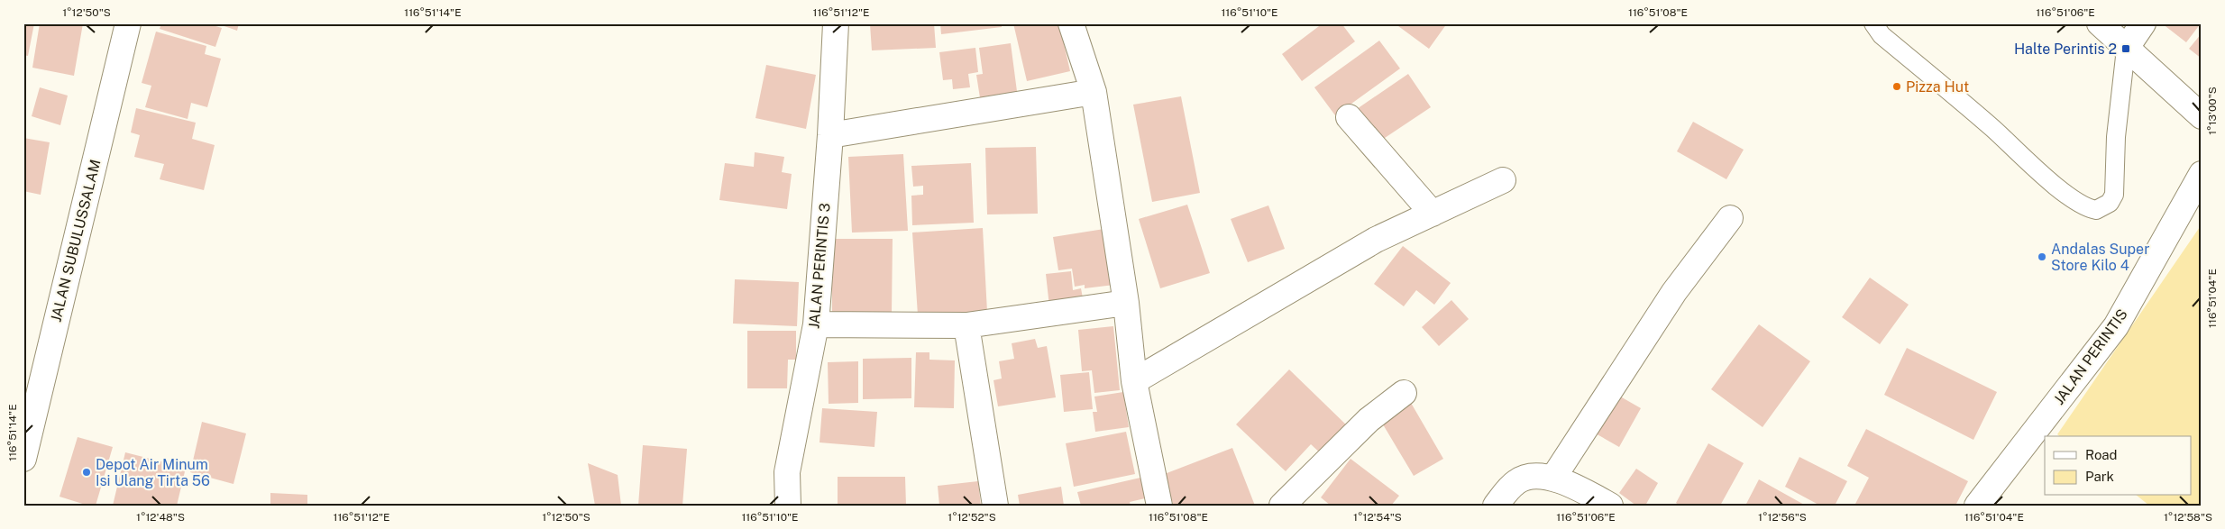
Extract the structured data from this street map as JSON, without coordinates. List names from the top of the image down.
{
  "streets": {
    "main road": ["JALAN SUBULUSSALAM", "JALAN PERINTIS 3", "JALAN PERINTIS"]
  },
  "places": {
    "transit": ["Halte Perintis 2"],
    "other": ["Pizza Hut", "Andalas Super Store Kilo 4", "Depot Air Minum Isi Ulang Tirta 56"]
  },
  "legend": ["Road", "Park"],
  "coordinates": [
    "1°12'50\"S",
    "116°51'14\"E",
    "116°51'12\"E",
    "116°51'10\"E",
    "116°51'08\"E",
    "116°51'06\"E",
    "1°13'00\"S",
    "116°51'04\"E",
    "1°12'48\"S",
    "1°12'52\"S",
    "1°12'54\"S",
    "1°12'56\"S",
    "1°12'58\"S"
  ]
}
